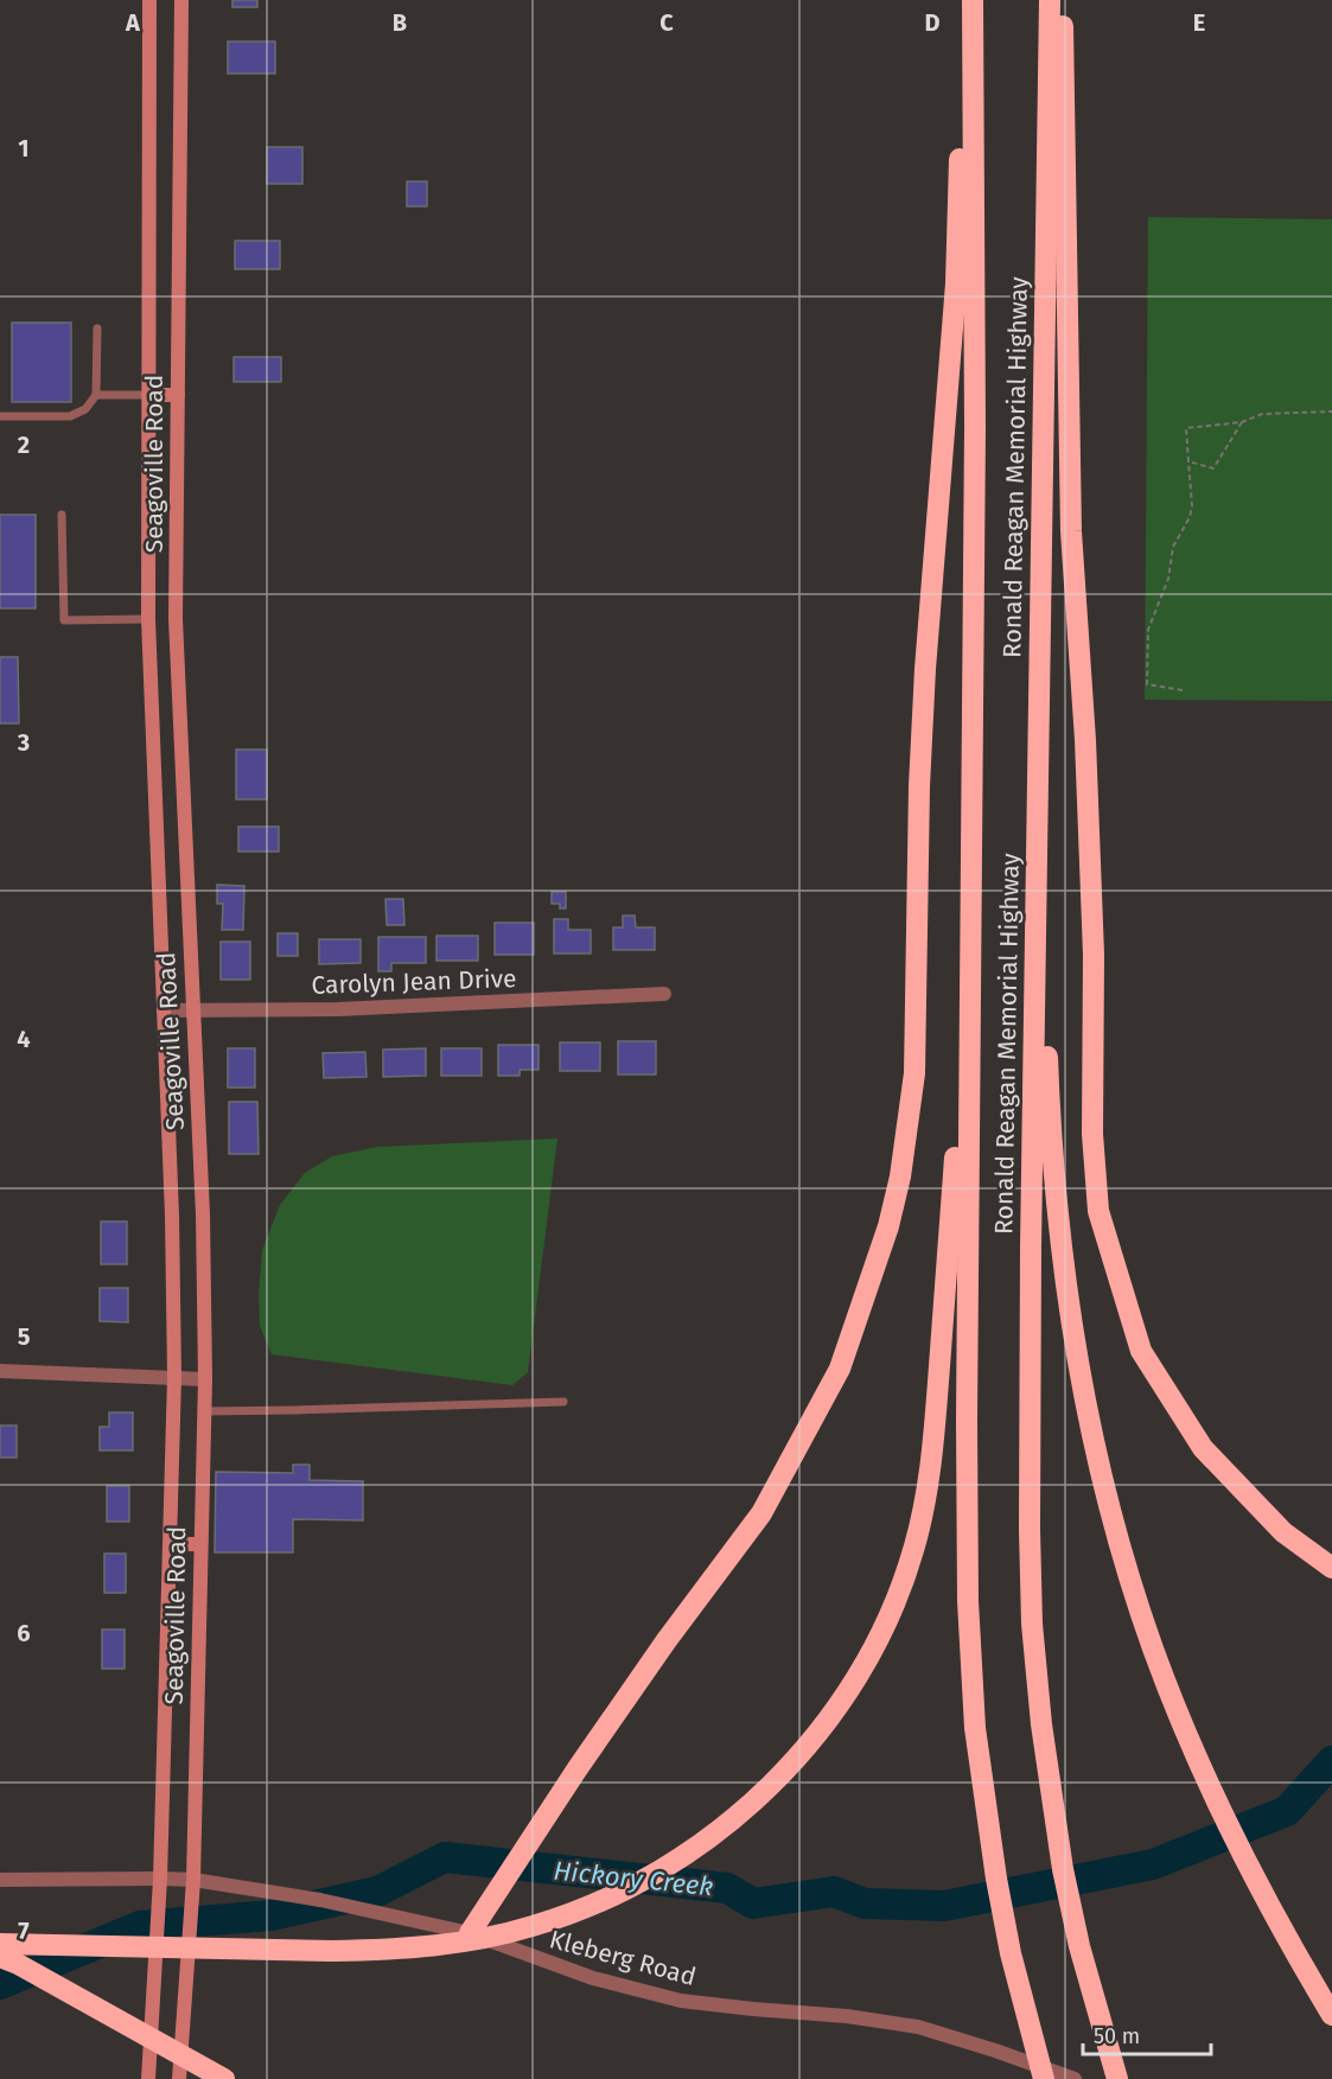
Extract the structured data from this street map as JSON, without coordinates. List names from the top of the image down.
{
  "streets": {
    "highway": ["Ronald Reagan Memorial Highway"],
    "main road": ["Seagoville Road"],
    "street": ["Carolyn Jean Drive", "Kleberg Road"]
  },
  "crossings": [
    ["Seagoville Road", "Carolyn Jean Drive"],
    ["Seagoville Road", "Kleberg Road"]
  ],
  "water": ["Hickory Creek"],
  "scale_bar": "50 m",
  "grid": {
    "columns": [
      "A",
      "B",
      "C",
      "D",
      "E"
    ],
    "rows": [
      "1",
      "2",
      "3",
      "4",
      "5",
      "6",
      "7"
    ]
  }
}
